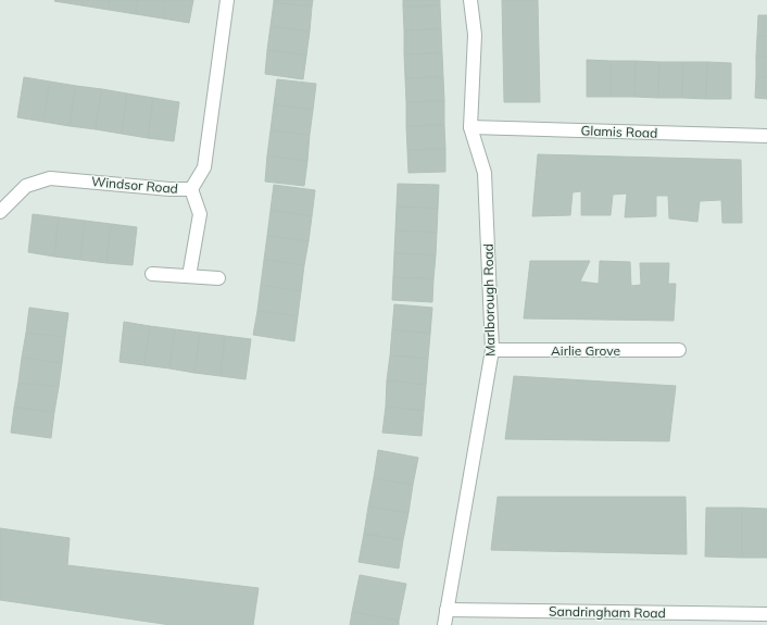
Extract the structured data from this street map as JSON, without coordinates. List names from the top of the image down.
{
  "streets": {
    "street": [
      "Glamis Road",
      "Windsor Road",
      "Marlborough Road",
      "Airlie Grove",
      "Sandringham Road"
    ]
  },
  "crossings": [
    ["Glamis Road", "Marlborough Road"],
    ["Marlborough Road", "Airlie Grove"],
    ["Marlborough Road", "Sandringham Road"]
  ]
}
